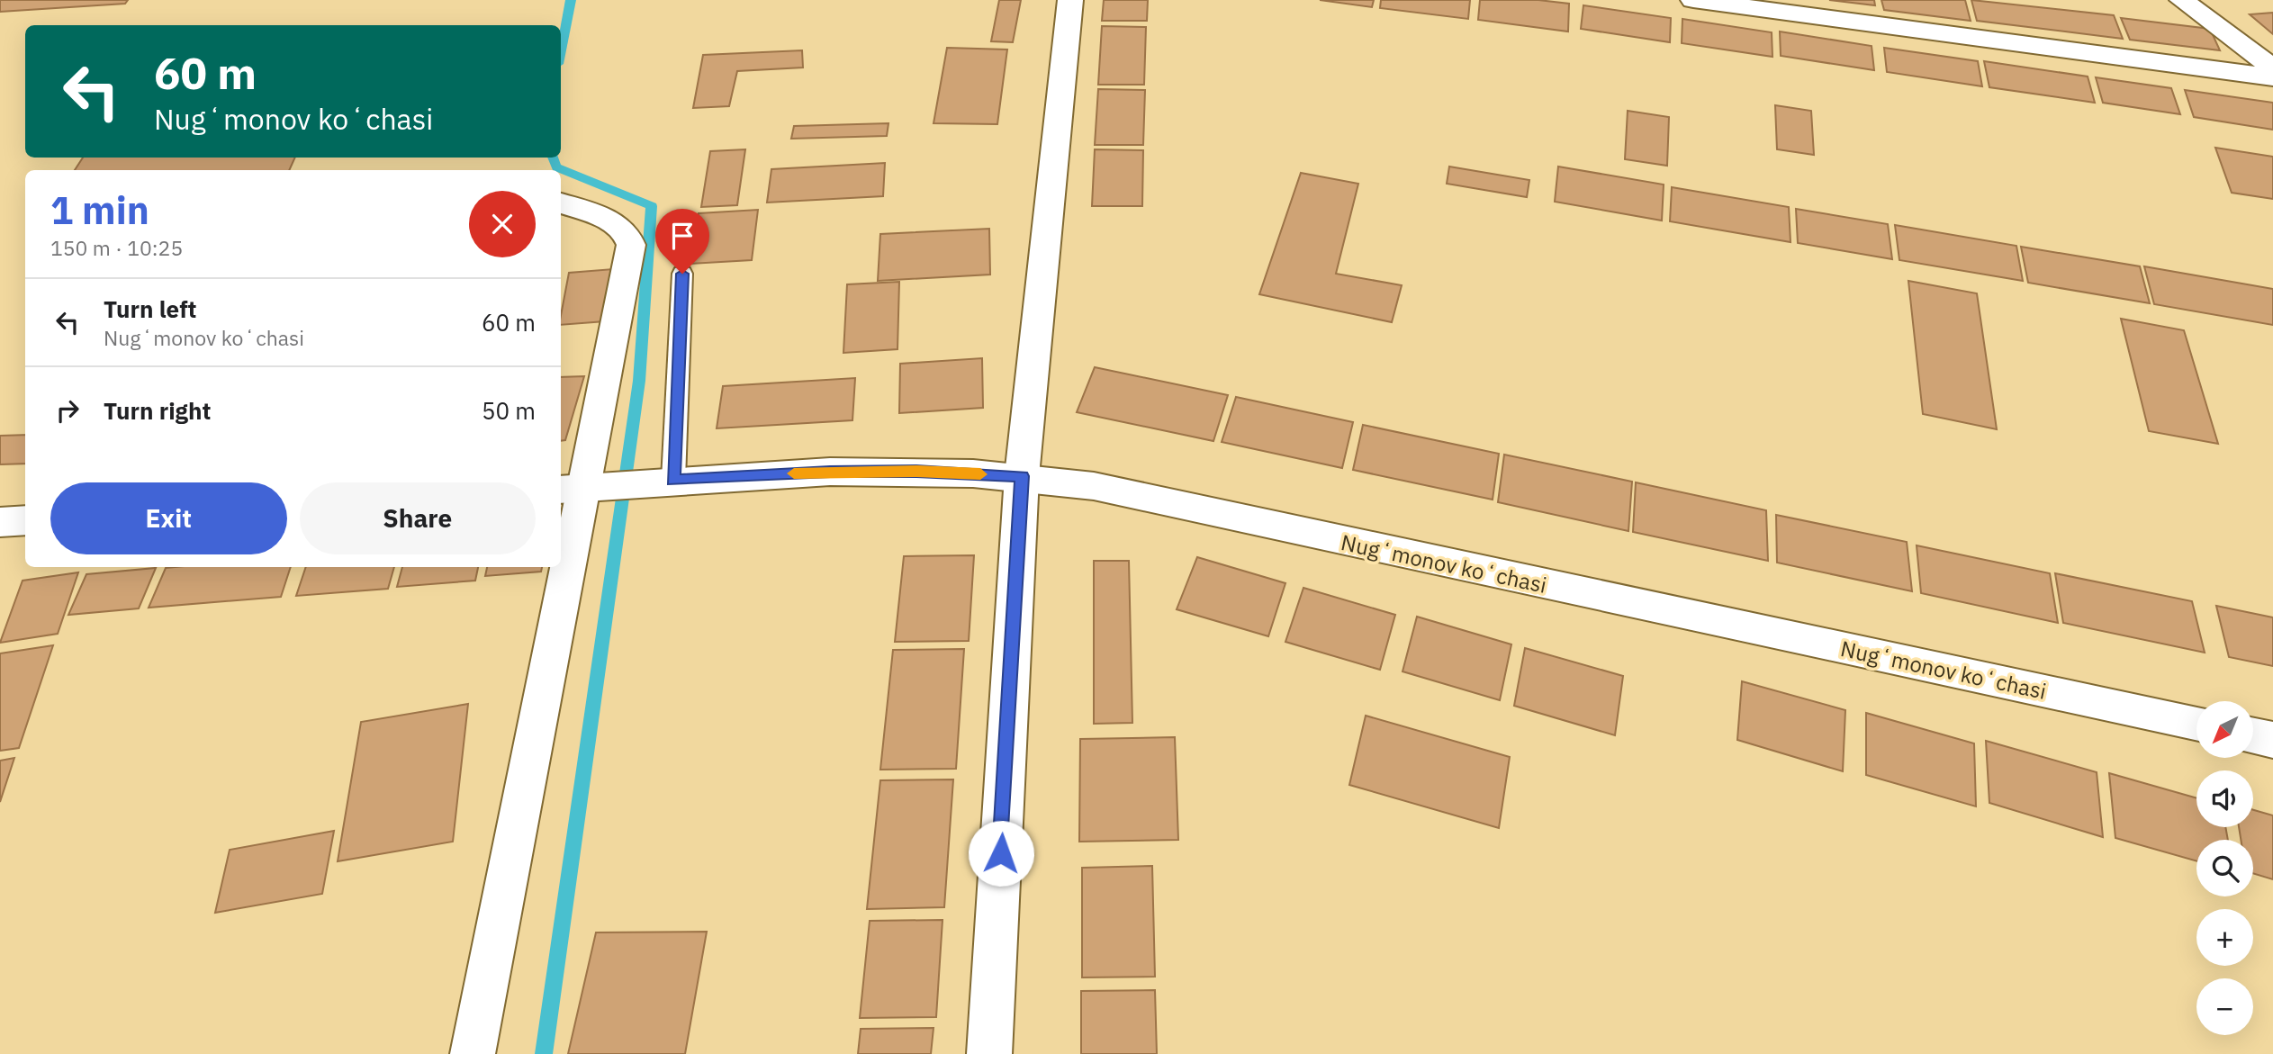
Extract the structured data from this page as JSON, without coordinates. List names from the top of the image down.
{
  "streets": {
    "street": ["Nugʻmonov koʻchasi"]
  },
  "north": "bottom left",
  "page": {
    "turn": ["60 m", "Nugʻmonov koʻchasi"],
    "heading": ["1 min", "150 m · 10:25"],
    "list": [
      {
        "name": "Turn left",
        "note": "Nugʻmonov koʻchasi",
        "value": "60 m"
      },
      {
        "name": "Turn right",
        "value": "50 m"
      }
    ],
    "buttons": ["Exit", "Share"],
    "map_buttons": ["+", "−"]
  }
}
